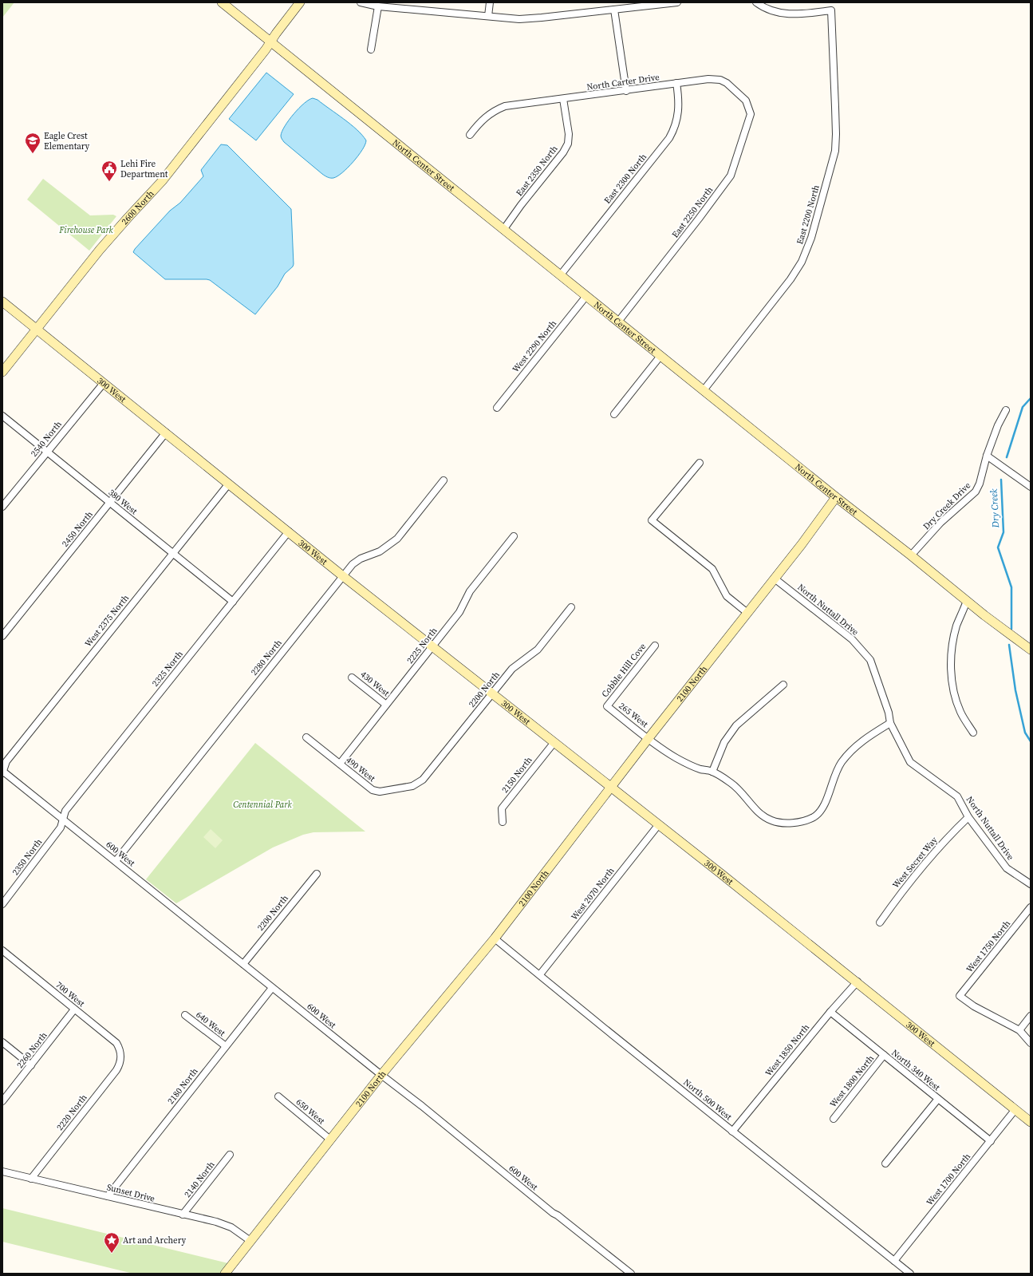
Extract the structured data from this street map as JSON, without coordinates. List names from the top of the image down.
{
  "streets": {
    "street": [
      "North Carter Drive",
      "North Center Street",
      "East 2350 North",
      "East 2300 North",
      "2600 North",
      "East 2250 North",
      "East 2200 North",
      "West 2290 North",
      "300 West",
      "2540 North",
      "380 West",
      "Dry Creek Drive",
      "2450 North",
      "North Nuttall Drive",
      "West 2375 North",
      "2225 North",
      "2280 North",
      "2325 North",
      "Cobble Hill Cove",
      "2100 North",
      "430 West",
      "2200 North",
      "265 West",
      "490 West",
      "2150 North",
      "600 West",
      "2350 North",
      "West Secret Way",
      "West 2070 North",
      "West 1750 North",
      "700 West",
      "640 West",
      "2260 North",
      "West 1850 North",
      "North 340 West",
      "West 1800 North",
      "2180 North",
      "North 500 West",
      "650 West",
      "2220 North",
      "2140 North",
      "West 1700 North",
      "Sunset Drive"
    ]
  },
  "crossings": [
    ["North Carter Drive", "East 2350 North"],
    ["North Carter Drive", "East 2300 North"],
    ["North Carter Drive", "East 2250 North"],
    ["North Center Street", "East 2350 North"],
    ["North Center Street", "East 2300 North"],
    ["North Center Street", "2600 North"],
    ["North Center Street", "East 2250 North"],
    ["North Center Street", "East 2200 North"],
    ["North Center Street", "West 2290 North"],
    ["North Center Street", "Dry Creek Drive"],
    ["North Center Street", "2100 North"],
    ["2600 North", "300 West"],
    ["300 West", "2540 North"],
    ["300 West", "2450 North"],
    ["300 West", "West 2375 North"],
    ["300 West", "2225 North"],
    ["300 West", "2280 North"],
    ["300 West", "2325 North"],
    ["300 West", "2100 North"],
    ["300 West", "2200 North"],
    ["300 West", "2150 North"],
    ["300 West", "West 2070 North"],
    ["300 West", "West 1850 North"],
    ["300 West", "West 1700 North"],
    ["2540 North", "380 West"],
    ["380 West", "2450 North"],
    ["380 West", "West 2375 North"],
    ["380 West", "2325 North"],
    ["North Nuttall Drive", "2100 North"],
    ["North Nuttall Drive", "265 West"],
    ["North Nuttall Drive", "West Secret Way"],
    ["West 2375 North", "600 West"],
    ["2225 North", "430 West"],
    ["2225 North", "490 West"],
    ["2280 North", "600 West"],
    ["2325 North", "600 West"],
    ["2325 North", "2350 North"],
    ["Cobble Hill Cove", "265 West"],
    ["2100 North", "265 West"],
    ["2100 North", "600 West"],
    ["2100 North", "North 500 West"],
    ["2100 North", "650 West"],
    ["2100 North", "Sunset Drive"],
    ["2200 North", "490 West"],
    ["2200 North", "600 West"],
    ["600 West", "2350 North"],
    ["600 West", "2180 North"],
    ["West 2070 North", "North 500 West"],
    ["700 West", "2260 North"],
    ["700 West", "2220 North"],
    ["640 West", "2180 North"],
    ["West 1850 North", "North 340 West"],
    ["West 1850 North", "North 500 West"],
    ["North 340 West", "West 1800 North"],
    ["North 340 West", "West 1700 North"],
    ["2180 North", "Sunset Drive"],
    ["North 500 West", "West 1700 North"],
    ["2220 North", "Sunset Drive"],
    ["2140 North", "Sunset Drive"]
  ],
  "water": ["Dry Creek"],
  "parks": ["Firehouse Park", "Centennial Park"],
  "places": {
    "school or university": ["Eagle Crest Elementary"],
    "public building": ["Lehi Fire Department"],
    "place": ["Art and Archery"]
  }
}
